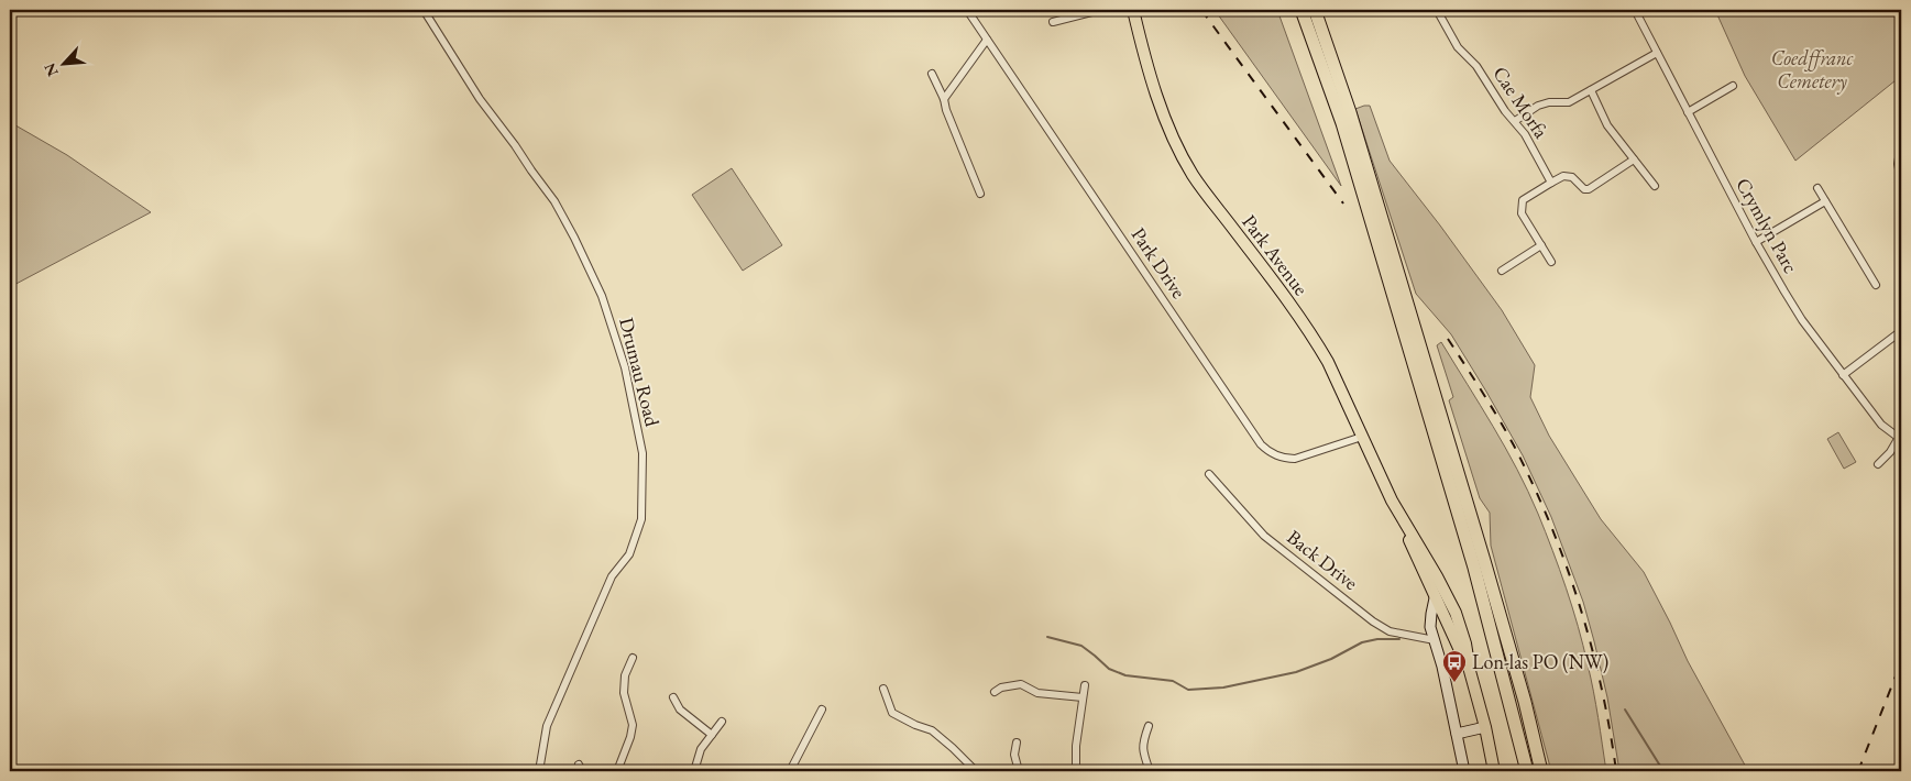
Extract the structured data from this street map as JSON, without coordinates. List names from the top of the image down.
{
  "streets": {
    "main road": ["Park Avenue"],
    "street": [
      "Cae Morfa",
      "Crymlyn Parc",
      "Park Drive",
      "Drumau Road",
      "Back Drive"
    ]
  },
  "crossings": [
    ["Park Avenue", "Park Drive"]
  ],
  "parks": ["Coedffranc Cemetery"],
  "places": {
    "bus stop": ["Lon-las PO (NW)"]
  },
  "north": "bottom left"
}
